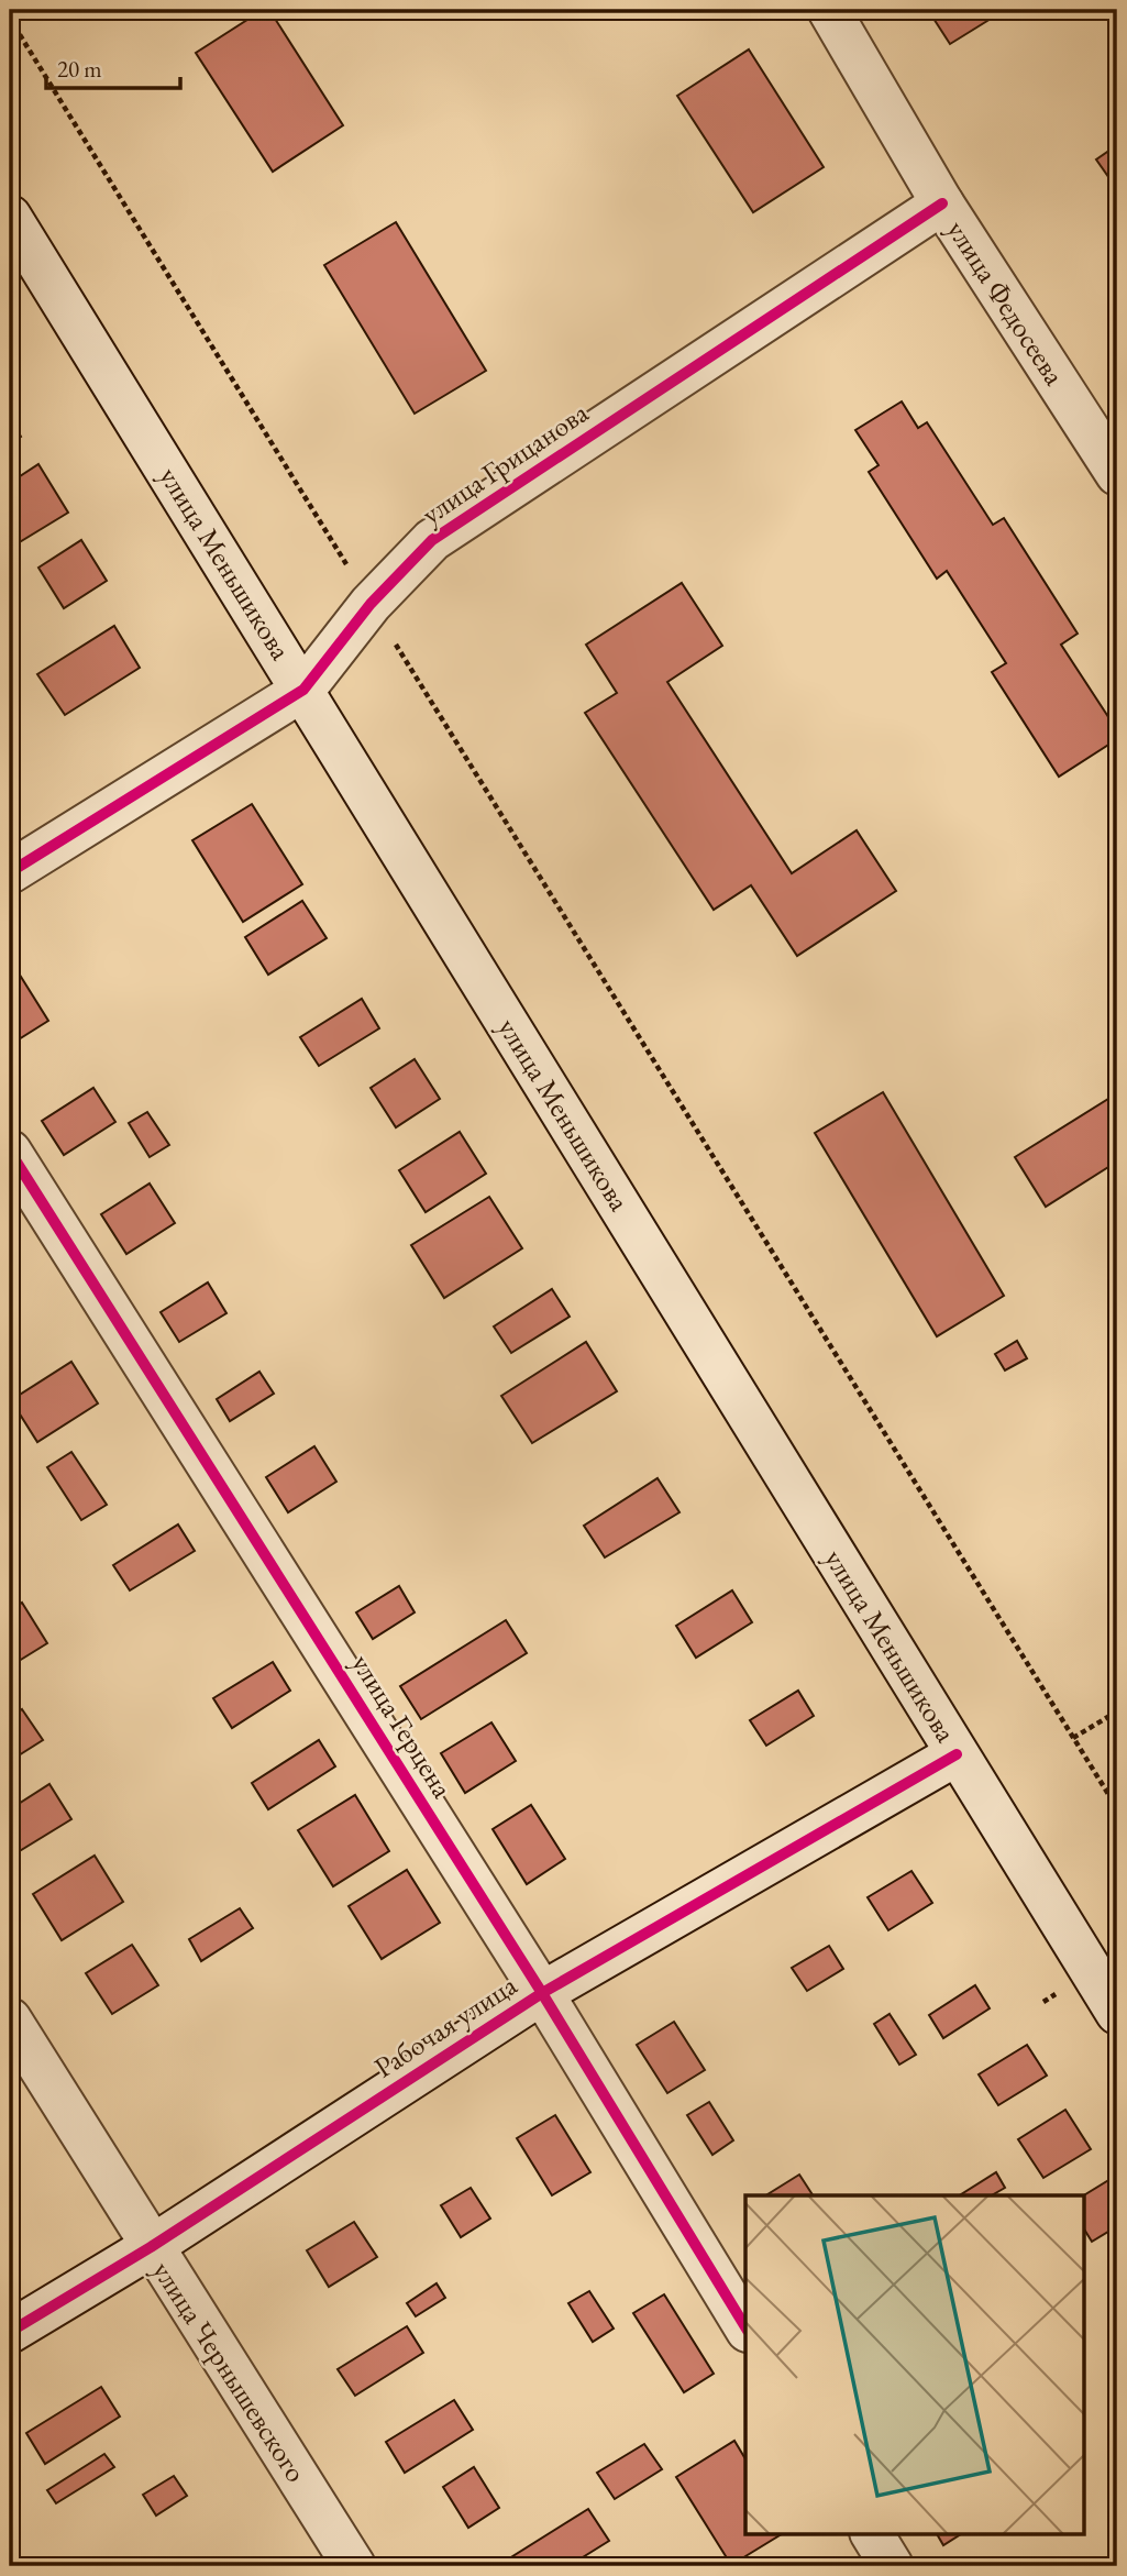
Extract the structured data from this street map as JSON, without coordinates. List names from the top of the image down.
{
  "streets": {
    "street": [
      "улица Федосеева",
      "улица Грицанова",
      "улица Меньшикова",
      "улица Герцена",
      "Рабочая улица",
      "улица Чернышевского"
    ]
  },
  "crossings": [
    ["улица Федосеева", "улица Грицанова"],
    ["улица Грицанова", "улица Меньшикова"],
    ["улица Меньшикова", "Рабочая улица"],
    ["улица Герцена", "Рабочая улица"],
    ["Рабочая улица", "улица Чернышевского"]
  ],
  "scale_bar": "20 m"
}
